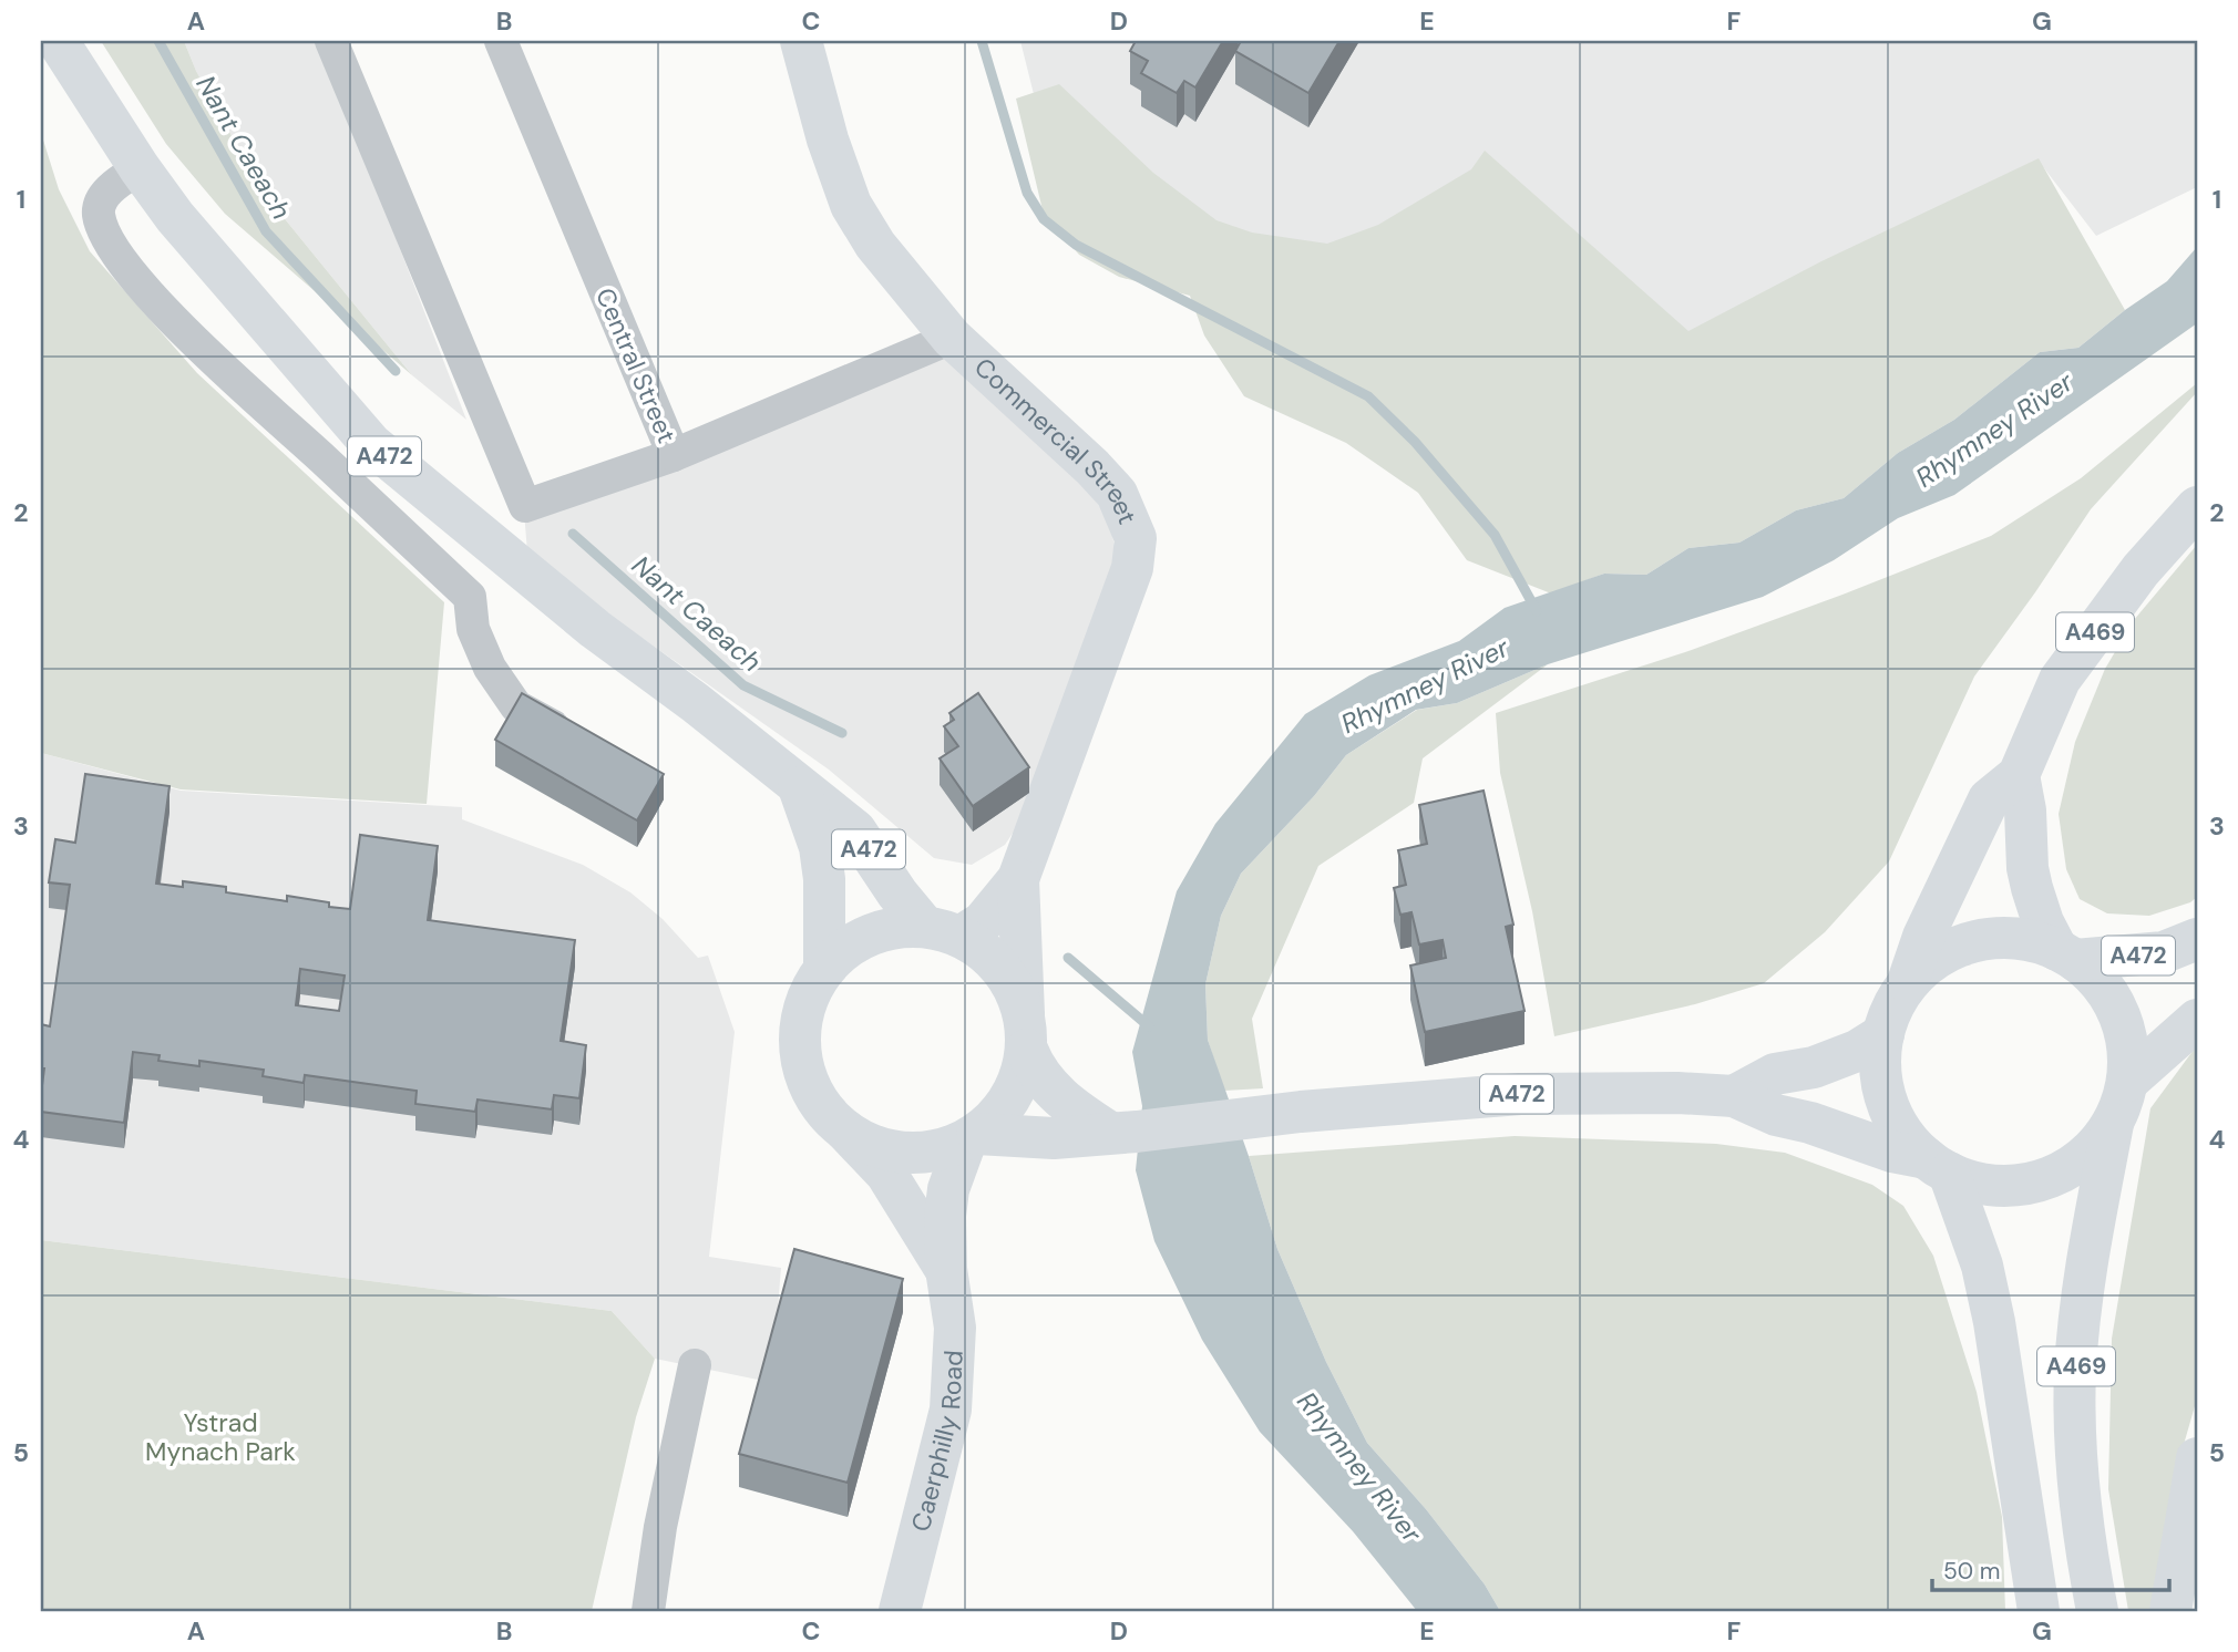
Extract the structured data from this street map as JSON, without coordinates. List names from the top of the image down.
{
  "streets": {
    "main road": [
      "Commercial Street",
      "A472",
      "A469",
      "Caerphilly Road"
    ],
    "street": ["Central Street"]
  },
  "crossings": [
    ["Central Street", "Commercial Street"],
    ["Commercial Street", "A472"],
    ["Commercial Street", "Caerphilly Road"],
    ["A472", "A469"],
    ["A472", "Caerphilly Road"]
  ],
  "water": ["Nant Caeach", "Rhymney River"],
  "parks": ["Ystrad Mynach Park"],
  "scale_bar": "50 m",
  "grid": {
    "columns": [
      "A",
      "B",
      "C",
      "D",
      "E",
      "F",
      "G"
    ],
    "rows": [
      "1",
      "2",
      "3",
      "4",
      "5"
    ]
  }
}
